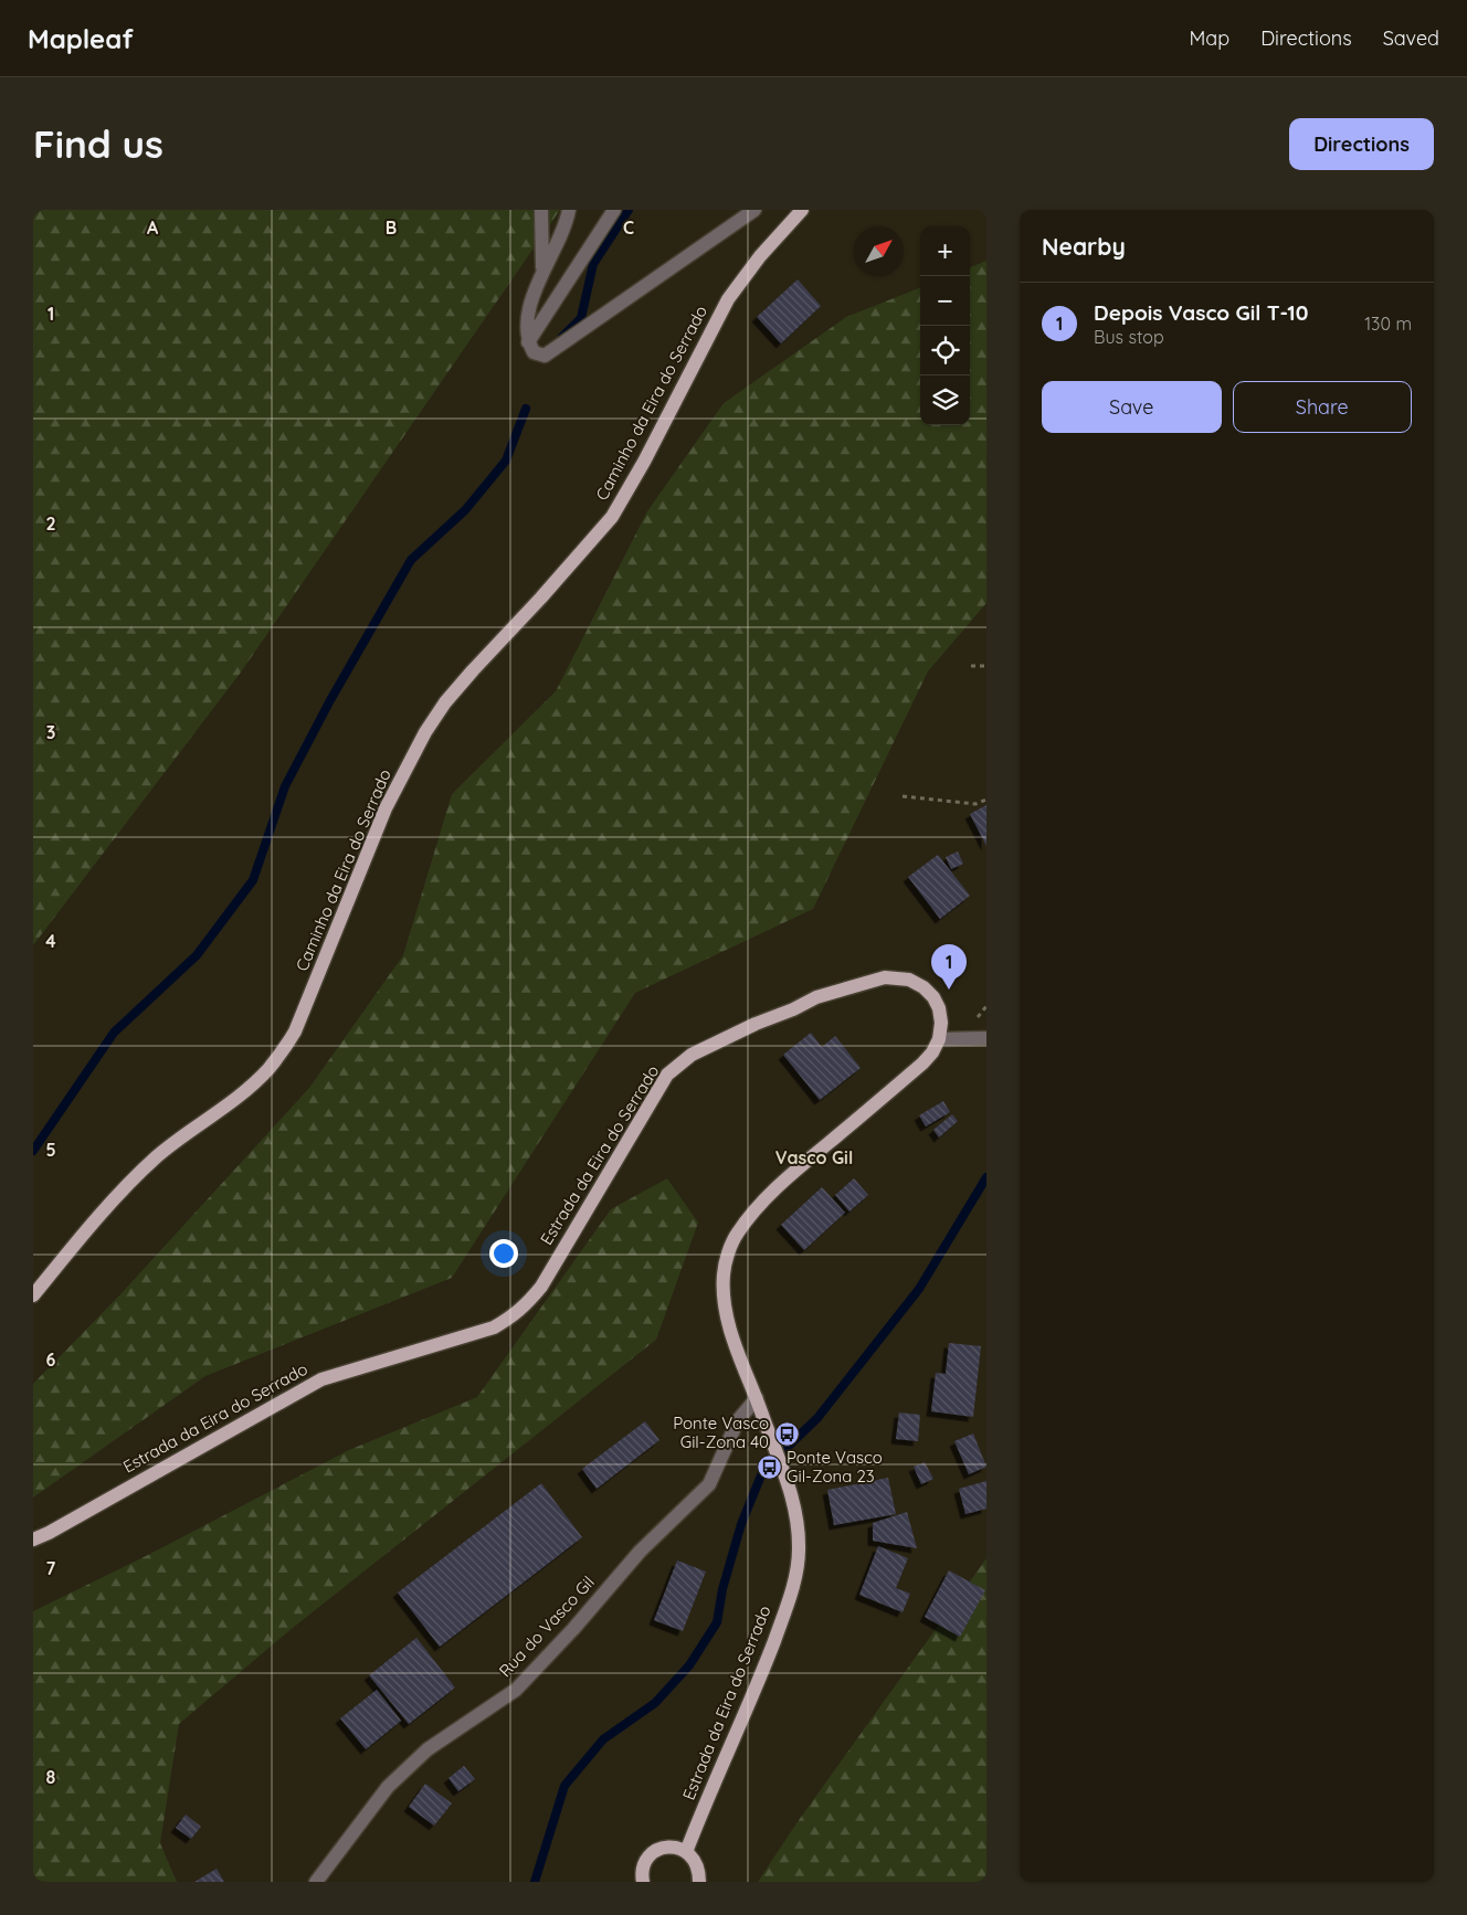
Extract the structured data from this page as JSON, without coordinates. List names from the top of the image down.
{
  "streets": {
    "main road": ["Caminho da Eira do Serrado", "Estrada da Eira do Serrado"],
    "street": ["Rua do Vasco Gil"]
  },
  "crossings": [
    ["Estrada da Eira do Serrado", "Rua do Vasco Gil"]
  ],
  "districts": ["Vasco Gil"],
  "places": {
    "bus stop": ["Ponte Vasco Gil-Zona 40", "Ponte Vasco Gil-Zona 23"]
  },
  "north": "top right",
  "page": {
    "header": "Mapleaf",
    "nav": ["Map", "Directions", "Saved"],
    "buttons": [
      "Directions",
      ["Save", "Share"]
    ],
    "title": "Find us",
    "heading": "Nearby",
    "map_buttons": ["+", "−"],
    "list": [
      {
        "mark": "1",
        "name": "Depois Vasco Gil T-10",
        "note": "Bus stop",
        "value": "130 m"
      }
    ],
    "pins": "1"
  },
  "grid": {
    "columns": ["A", "B", "C"],
    "rows": [
      "1",
      "2",
      "3",
      "4",
      "5",
      "6",
      "7",
      "8"
    ]
  }
}
